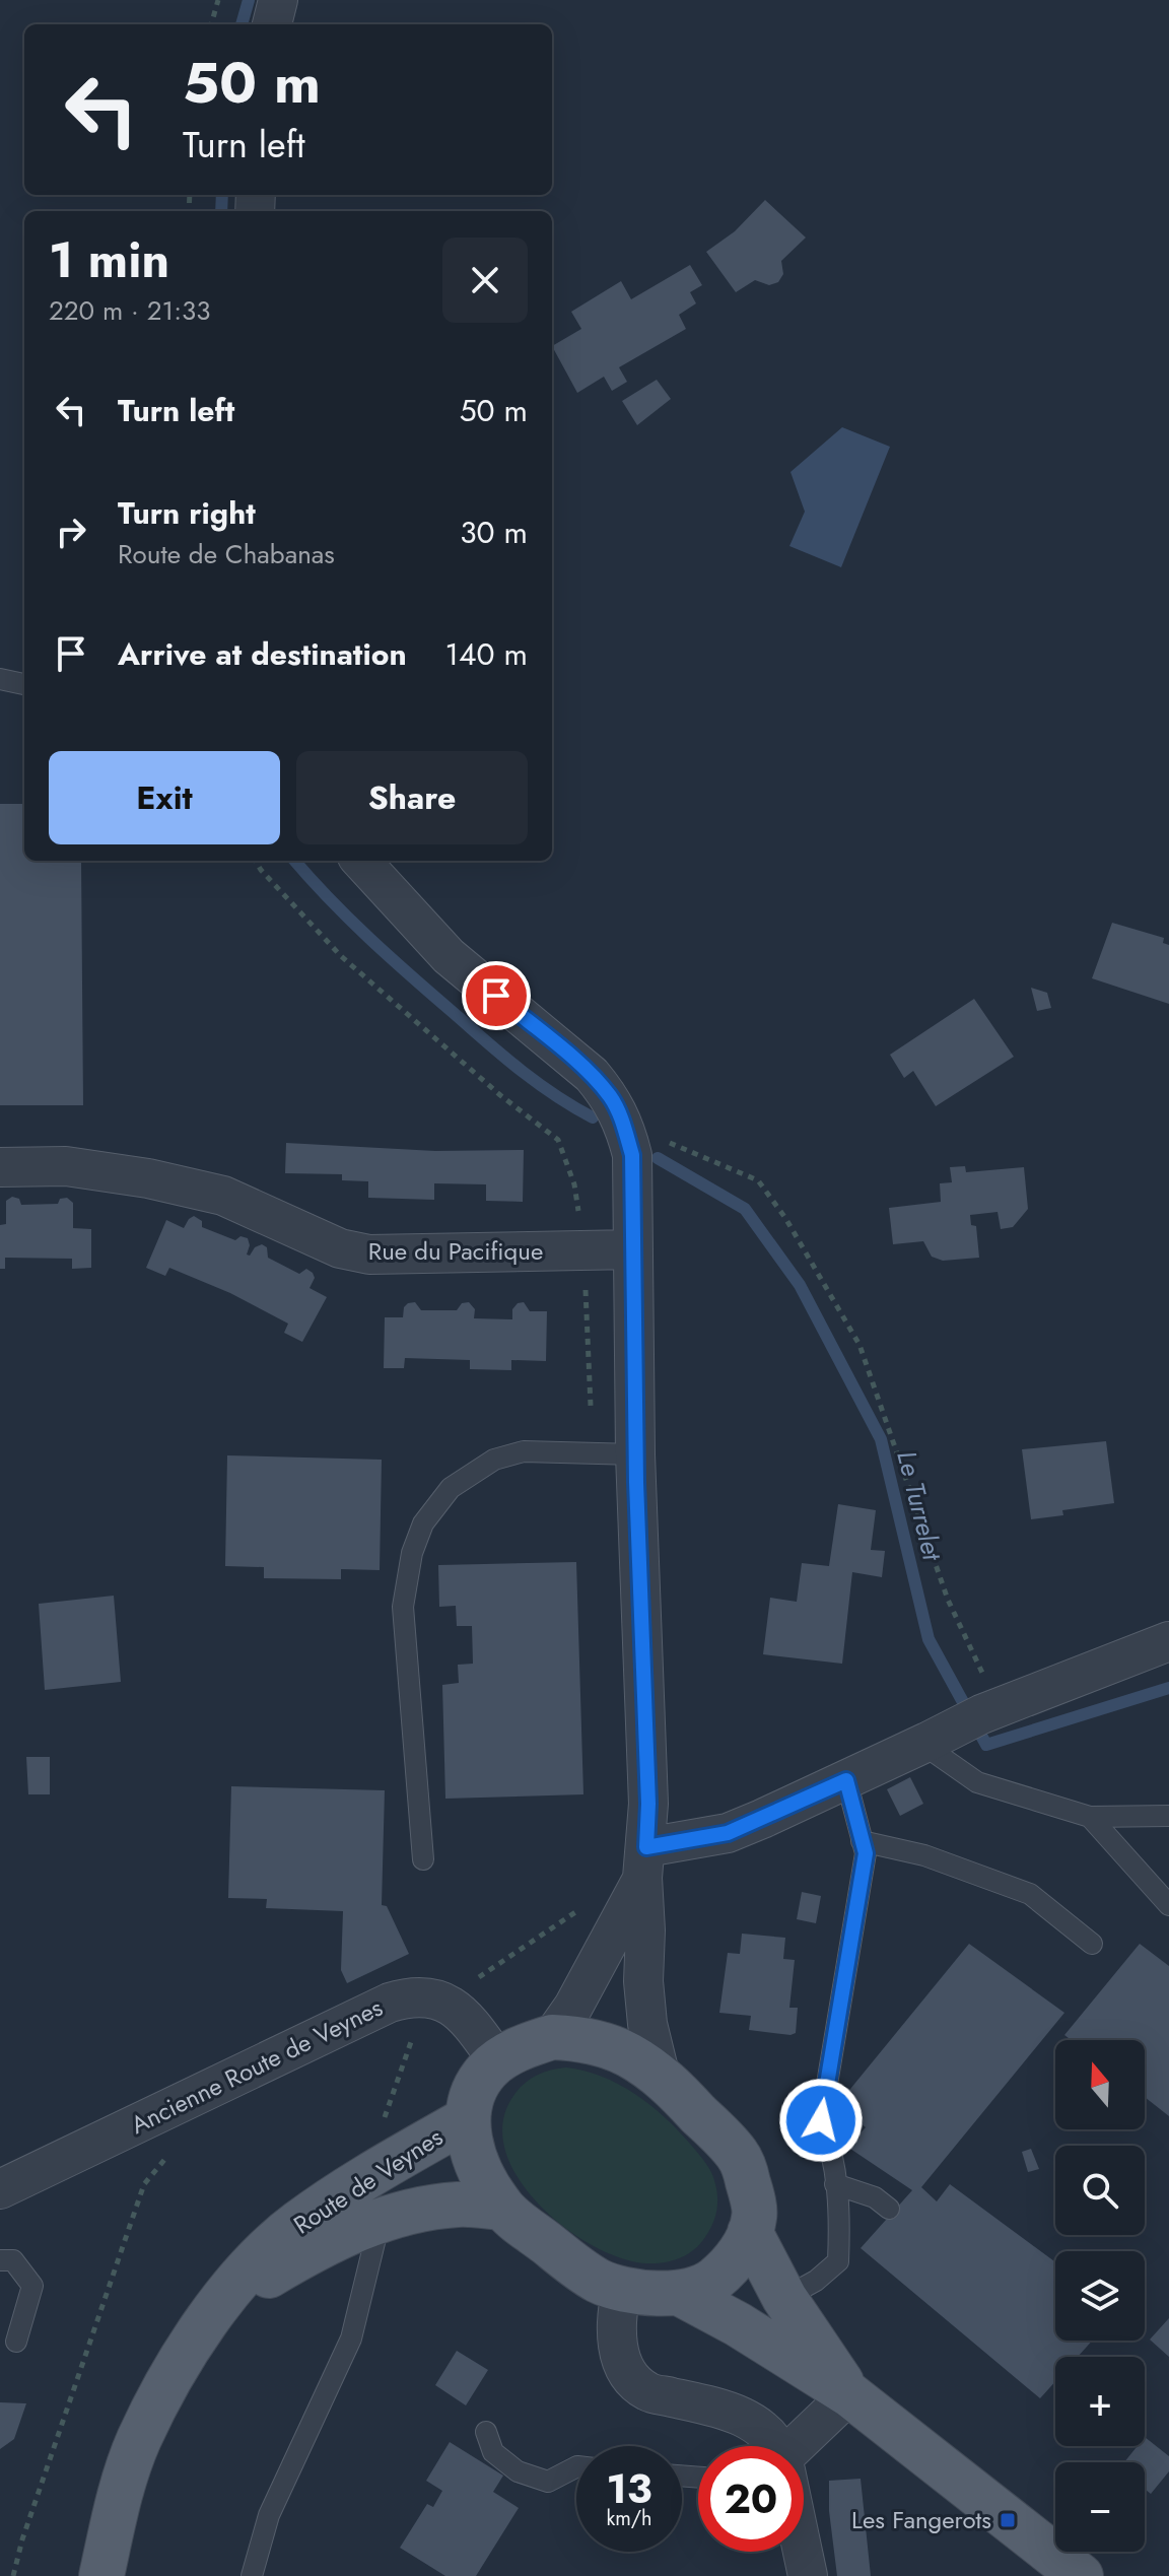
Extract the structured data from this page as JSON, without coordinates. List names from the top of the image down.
{
  "streets": {
    "main road": ["Route de Veynes"],
    "street": ["Rue du Pacifique", "Ancienne Route de Veynes"]
  },
  "water": ["Le Turrelet"],
  "places": {
    "transit": ["Les Fangerots"]
  },
  "north": "top",
  "page": {
    "turn": ["50 m", "Turn left"],
    "heading": ["1 min", "220 m · 21:33"],
    "list": [
      {
        "name": "Turn left",
        "value": "50 m"
      },
      {
        "name": "Turn right",
        "note": "Route de Chabanas",
        "value": "30 m"
      },
      {
        "name": "Arrive at destination",
        "value": "140 m"
      }
    ],
    "buttons": ["Exit", "Share"],
    "map_buttons": ["+", "−"],
    "speed": "13 km/h",
    "limit": "20"
  }
}
